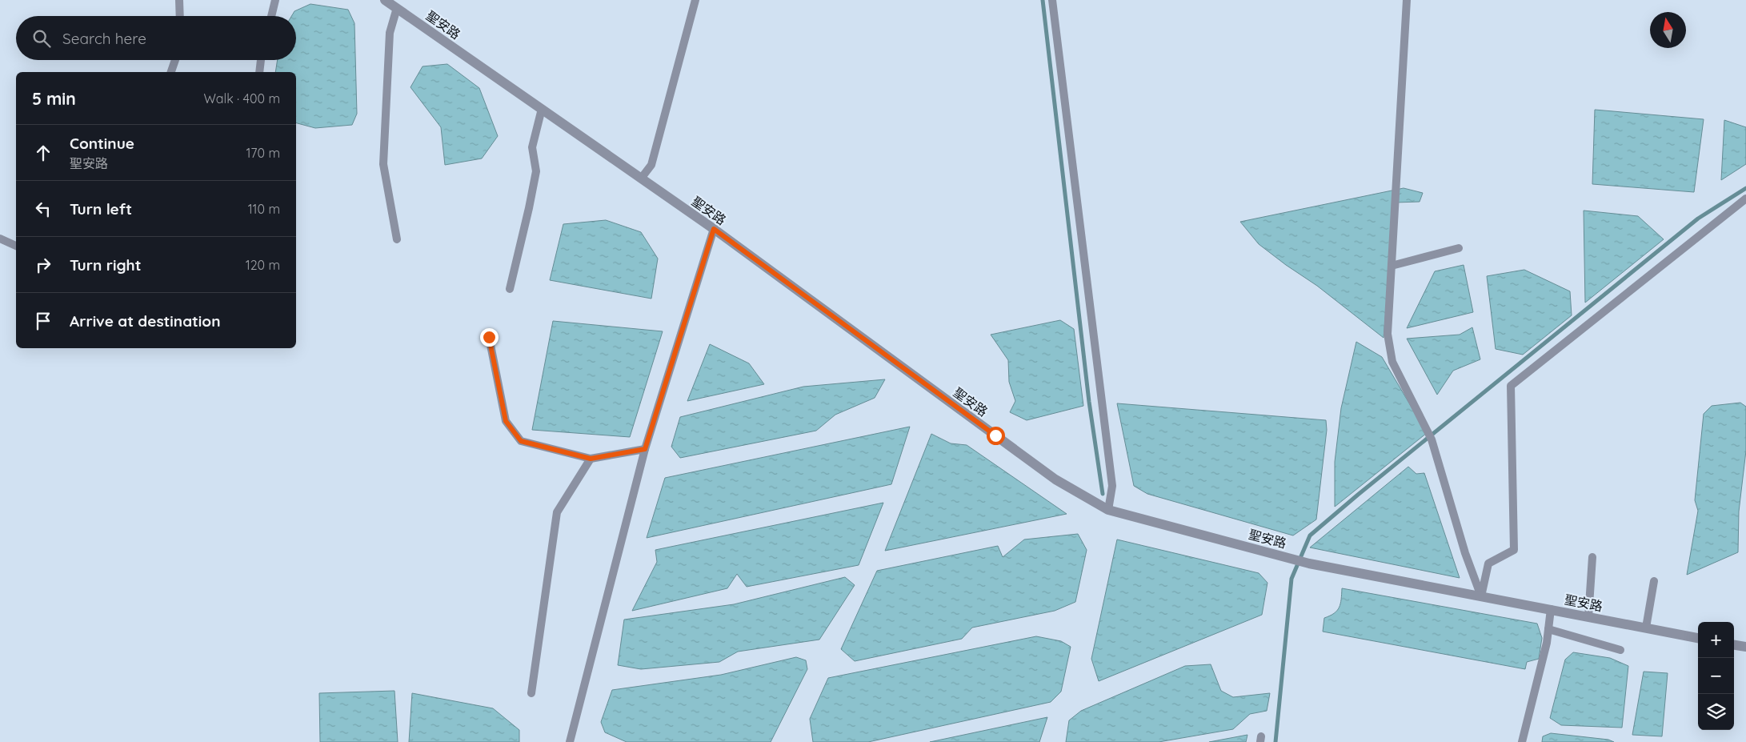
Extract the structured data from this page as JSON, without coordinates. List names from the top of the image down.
{
  "streets": {
    "street": ["聖安路"]
  },
  "north": "top",
  "page": {
    "search": "Search here",
    "heading": ["5 min", "Walk · 400 m"],
    "list": [
      ["Continue", "聖安路", "170 m"],
      ["Turn left", "110 m"],
      ["Turn right", "120 m"],
      "Arrive at destination"
    ],
    "map_buttons": ["+", "−"]
  }
}
